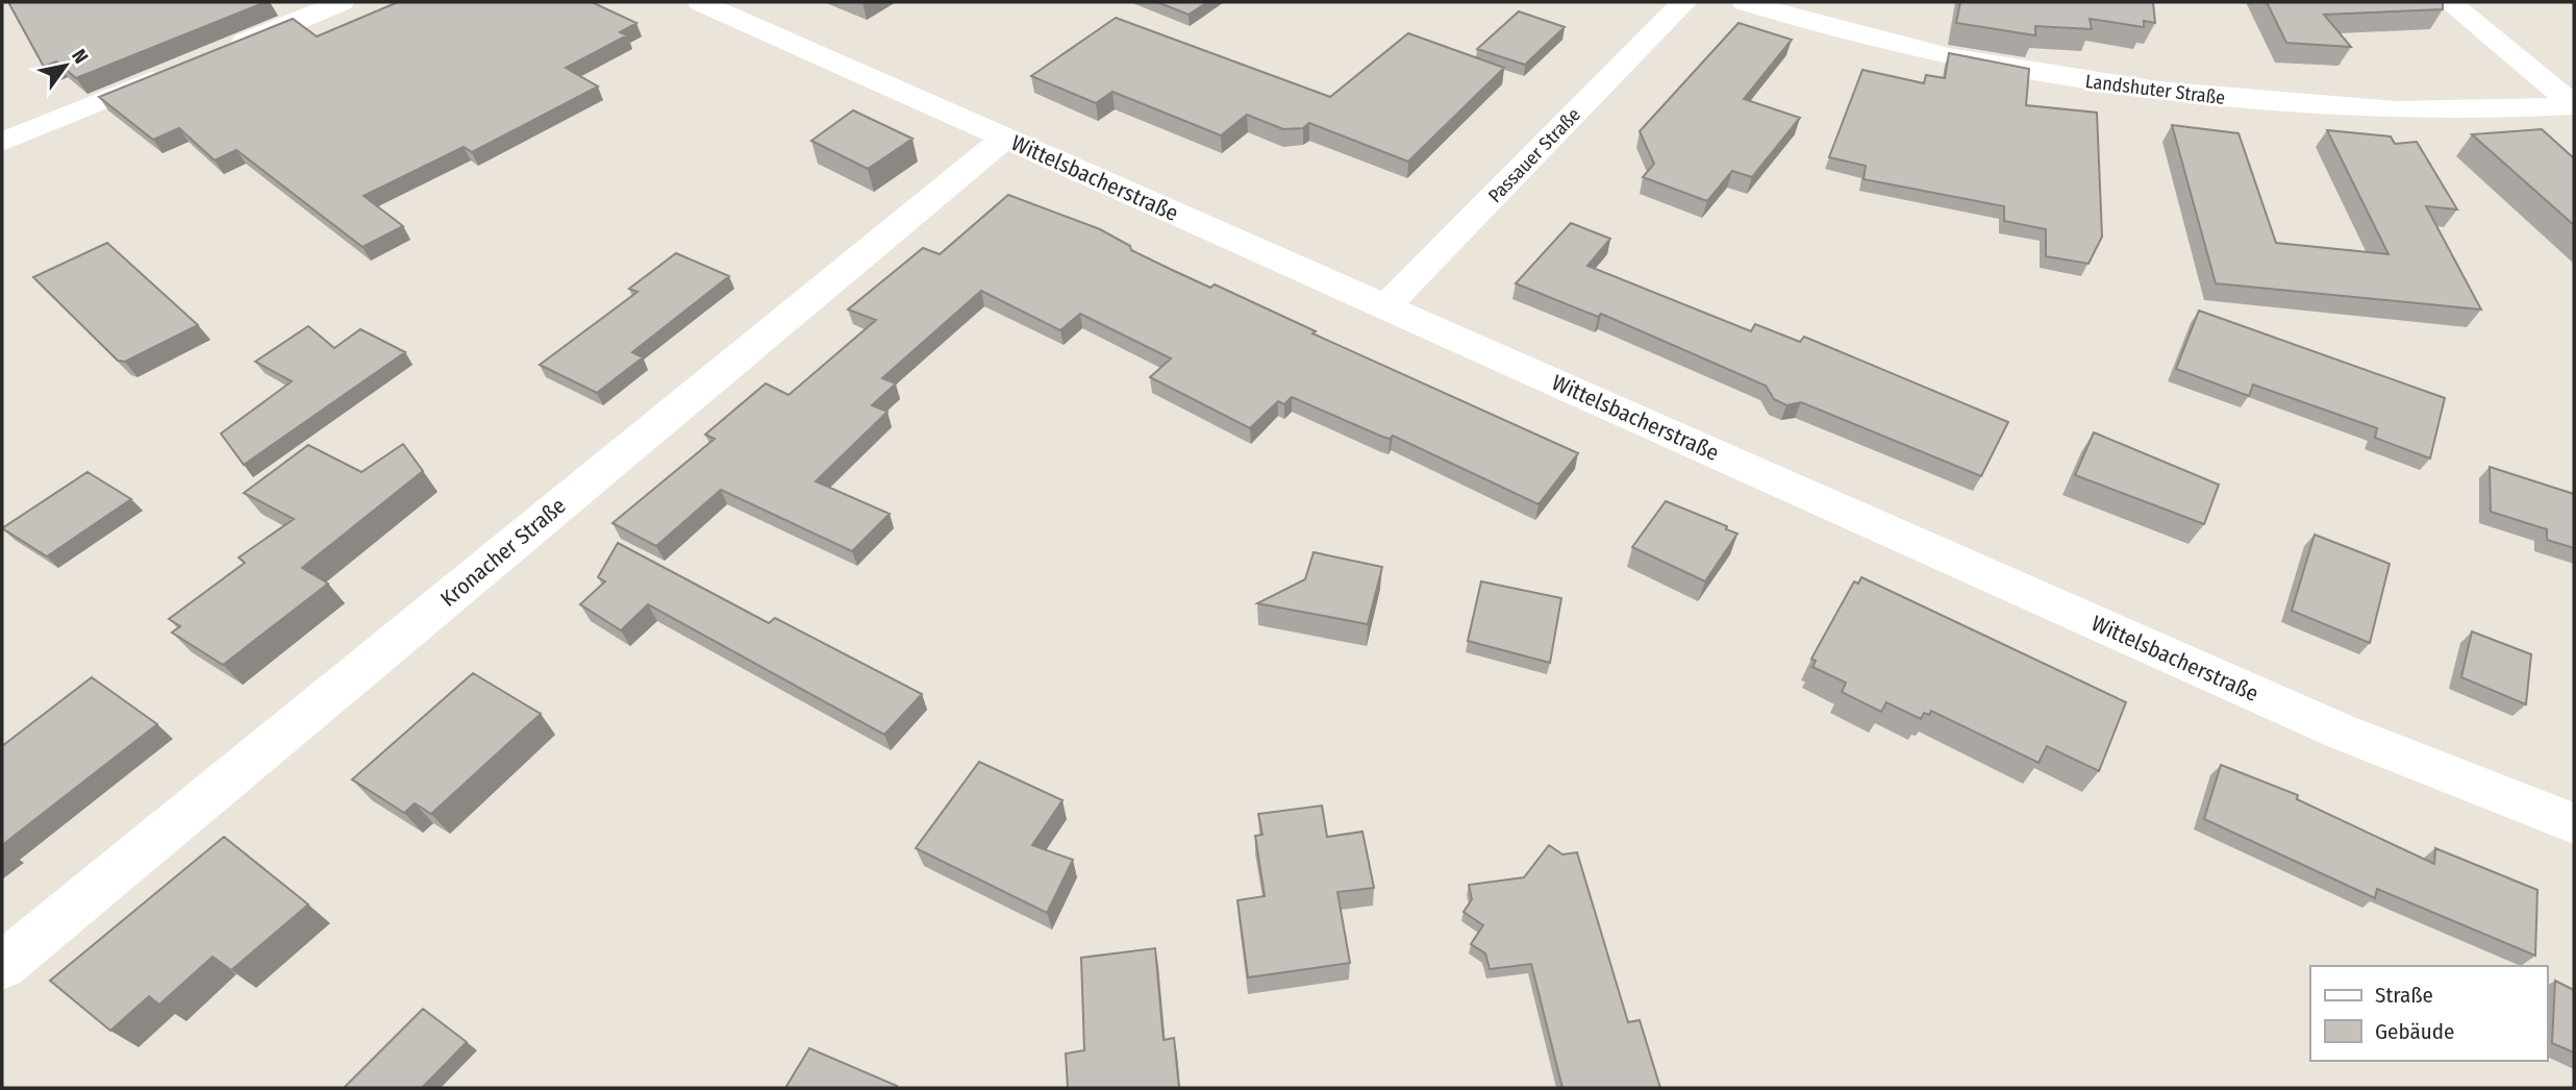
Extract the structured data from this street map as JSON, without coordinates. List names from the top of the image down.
{
  "streets": {
    "street": [
      "Landshuter Straße",
      "Passauer Straße",
      "Wittelsbacherstraße",
      "Kronacher Straße"
    ]
  },
  "crossings": [
    ["Passauer Straße", "Wittelsbacherstraße"],
    ["Wittelsbacherstraße", "Kronacher Straße"]
  ],
  "legend": ["Straße", "Gebäude"],
  "north": "top right"
}
